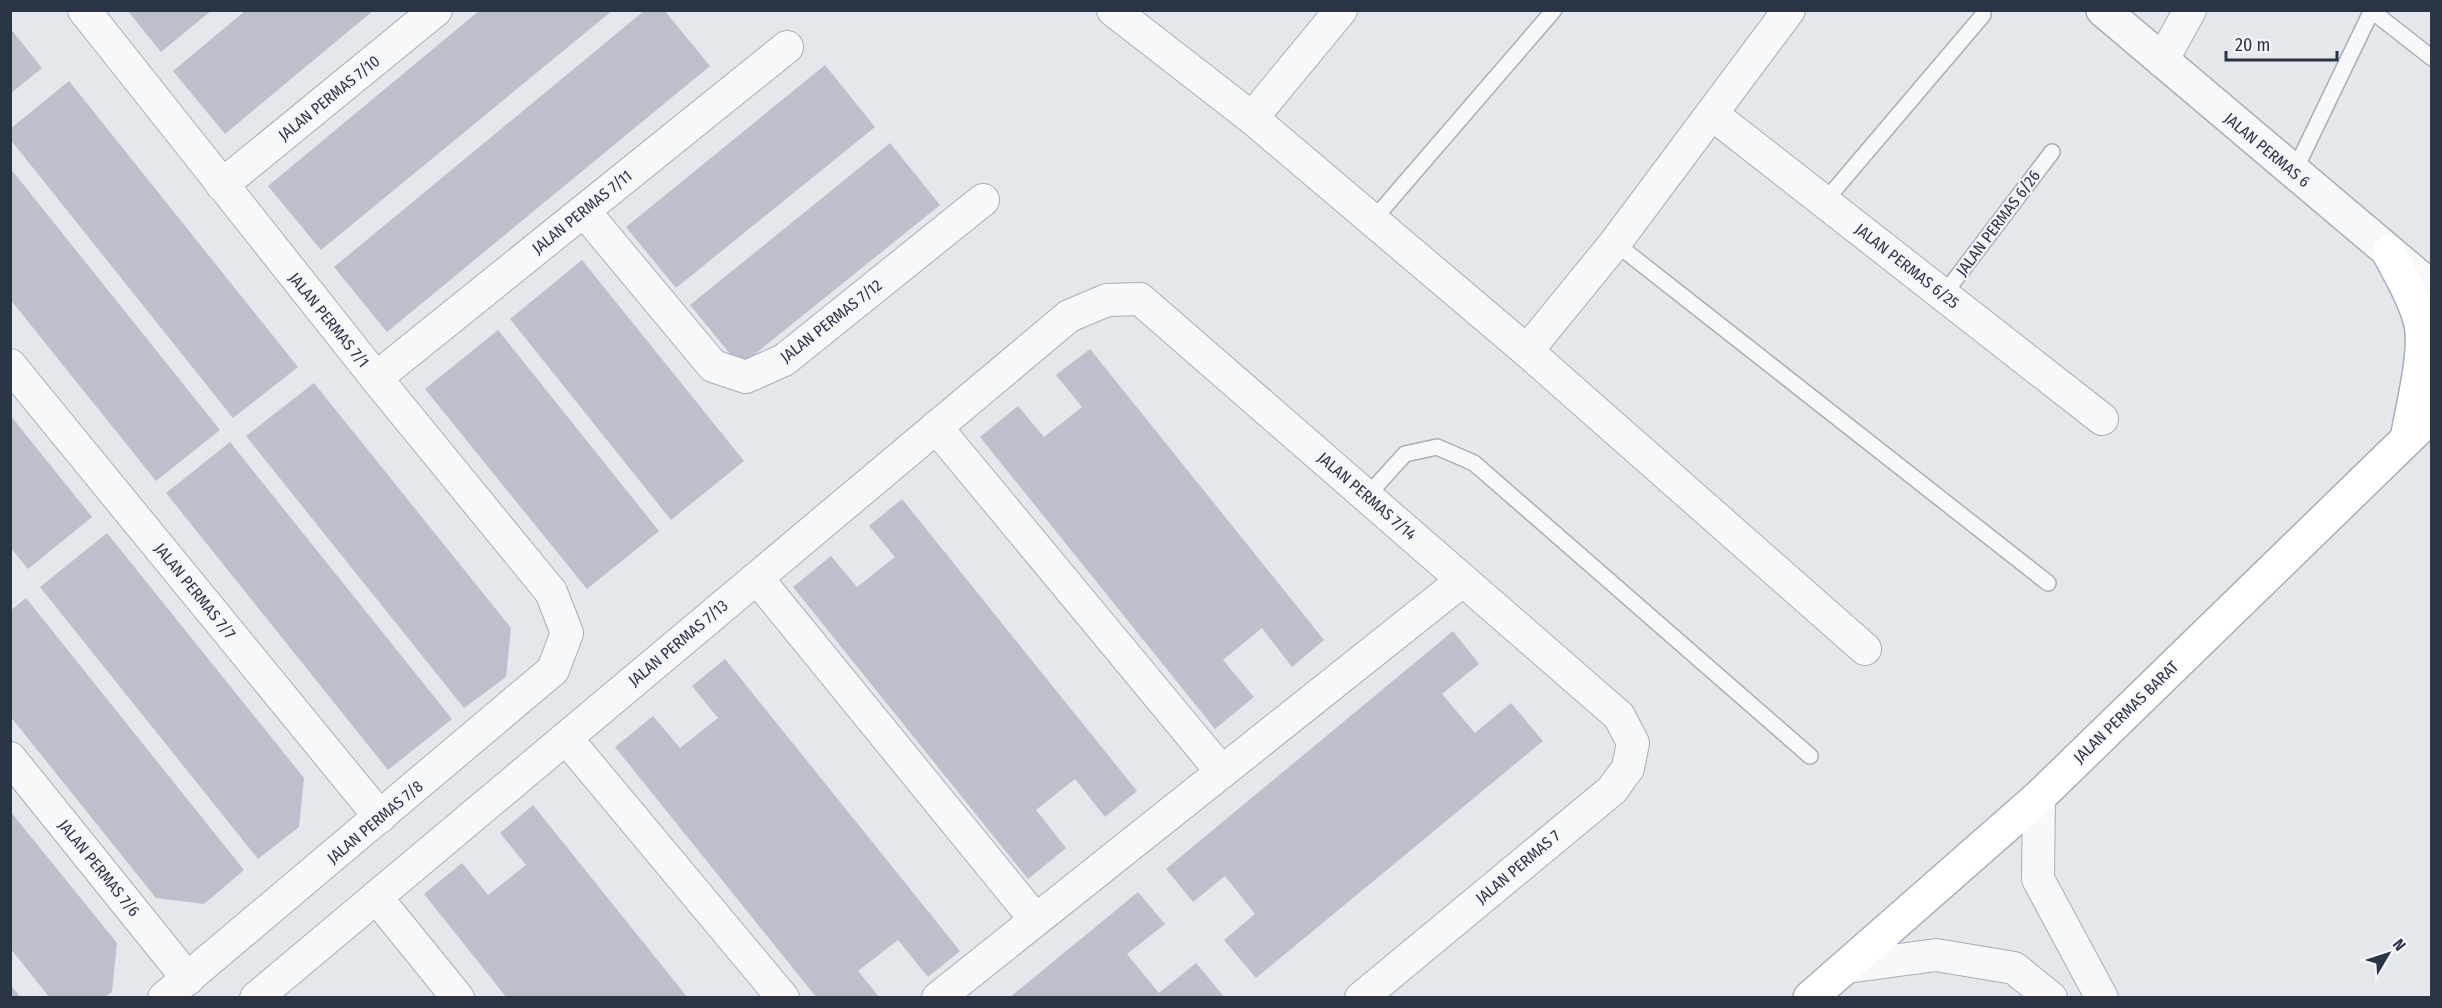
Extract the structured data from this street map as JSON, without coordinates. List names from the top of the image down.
{
  "streets": {
    "main road": ["JALAN PERMAS BARAT"],
    "street": [
      "JALAN PERMAS 7/10",
      "JALAN PERMAS 6",
      "JALAN PERMAS 7/11",
      "JALAN PERMAS 6/25",
      "JALAN PERMAS 7/1",
      "JALAN PERMAS 7/12",
      "JALAN PERMAS 7/14",
      "JALAN PERMAS 7/7",
      "JALAN PERMAS 7/13",
      "JALAN PERMAS 7/8",
      "JALAN PERMAS 7",
      "JALAN PERMAS 7/6"
    ],
    "lane": ["JALAN PERMAS 6/26"]
  },
  "crossings": [
    ["JALAN PERMAS 7/10", "JALAN PERMAS 7/1"],
    ["JALAN PERMAS 7/11", "JALAN PERMAS 7/1"],
    ["JALAN PERMAS 7/11", "JALAN PERMAS 7/12"],
    ["JALAN PERMAS 6/26", "JALAN PERMAS 6/25"],
    ["JALAN PERMAS 7/1", "JALAN PERMAS 7/8"],
    ["JALAN PERMAS 7/14", "JALAN PERMAS 7/13"],
    ["JALAN PERMAS 7/14", "JALAN PERMAS 7"],
    ["JALAN PERMAS 7/7", "JALAN PERMAS 7/8"],
    ["JALAN PERMAS 7/8", "JALAN PERMAS 7/6"]
  ],
  "scale_bar": "20 m",
  "north": "top right"
}
